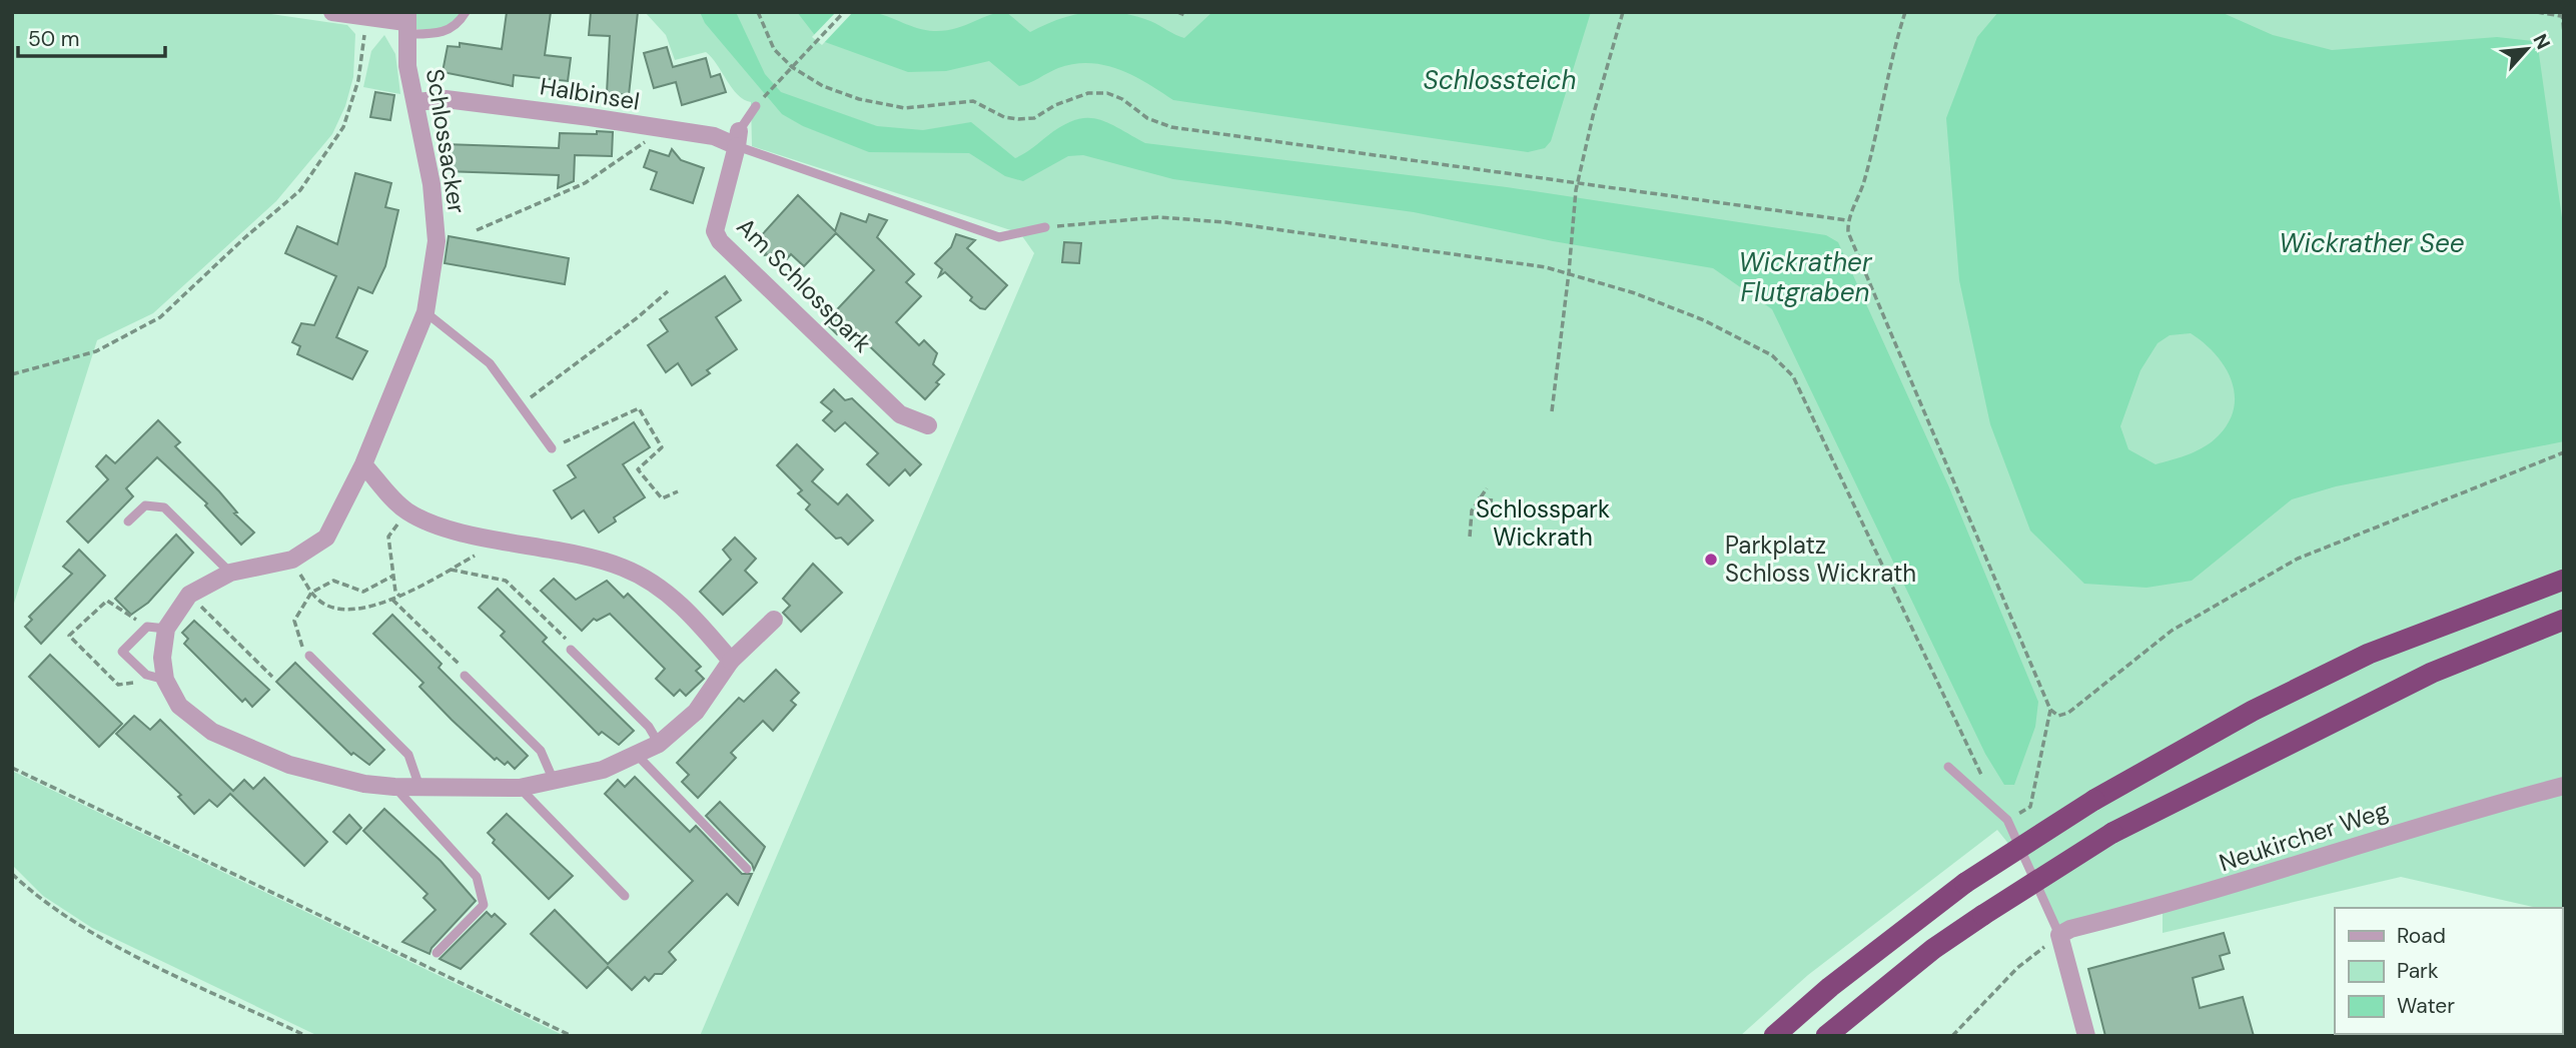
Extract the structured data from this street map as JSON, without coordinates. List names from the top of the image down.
{
  "streets": {
    "street": [
      "Halbinsel",
      "Schlossacker",
      "Am Schlosspark",
      "Neukircher Weg"
    ]
  },
  "crossings": [
    ["Halbinsel", "Schlossacker"],
    ["Halbinsel", "Am Schlosspark"]
  ],
  "water": ["Schlossteich", "Wickrather See", "Wickrather Flutgraben"],
  "parks": ["Schlosspark Wickrath"],
  "places": ["Parkplatz Schloss Wickrath"],
  "legend": ["Road", "Park", "Water"],
  "scale_bar": "50 m",
  "north": "top right"
}
